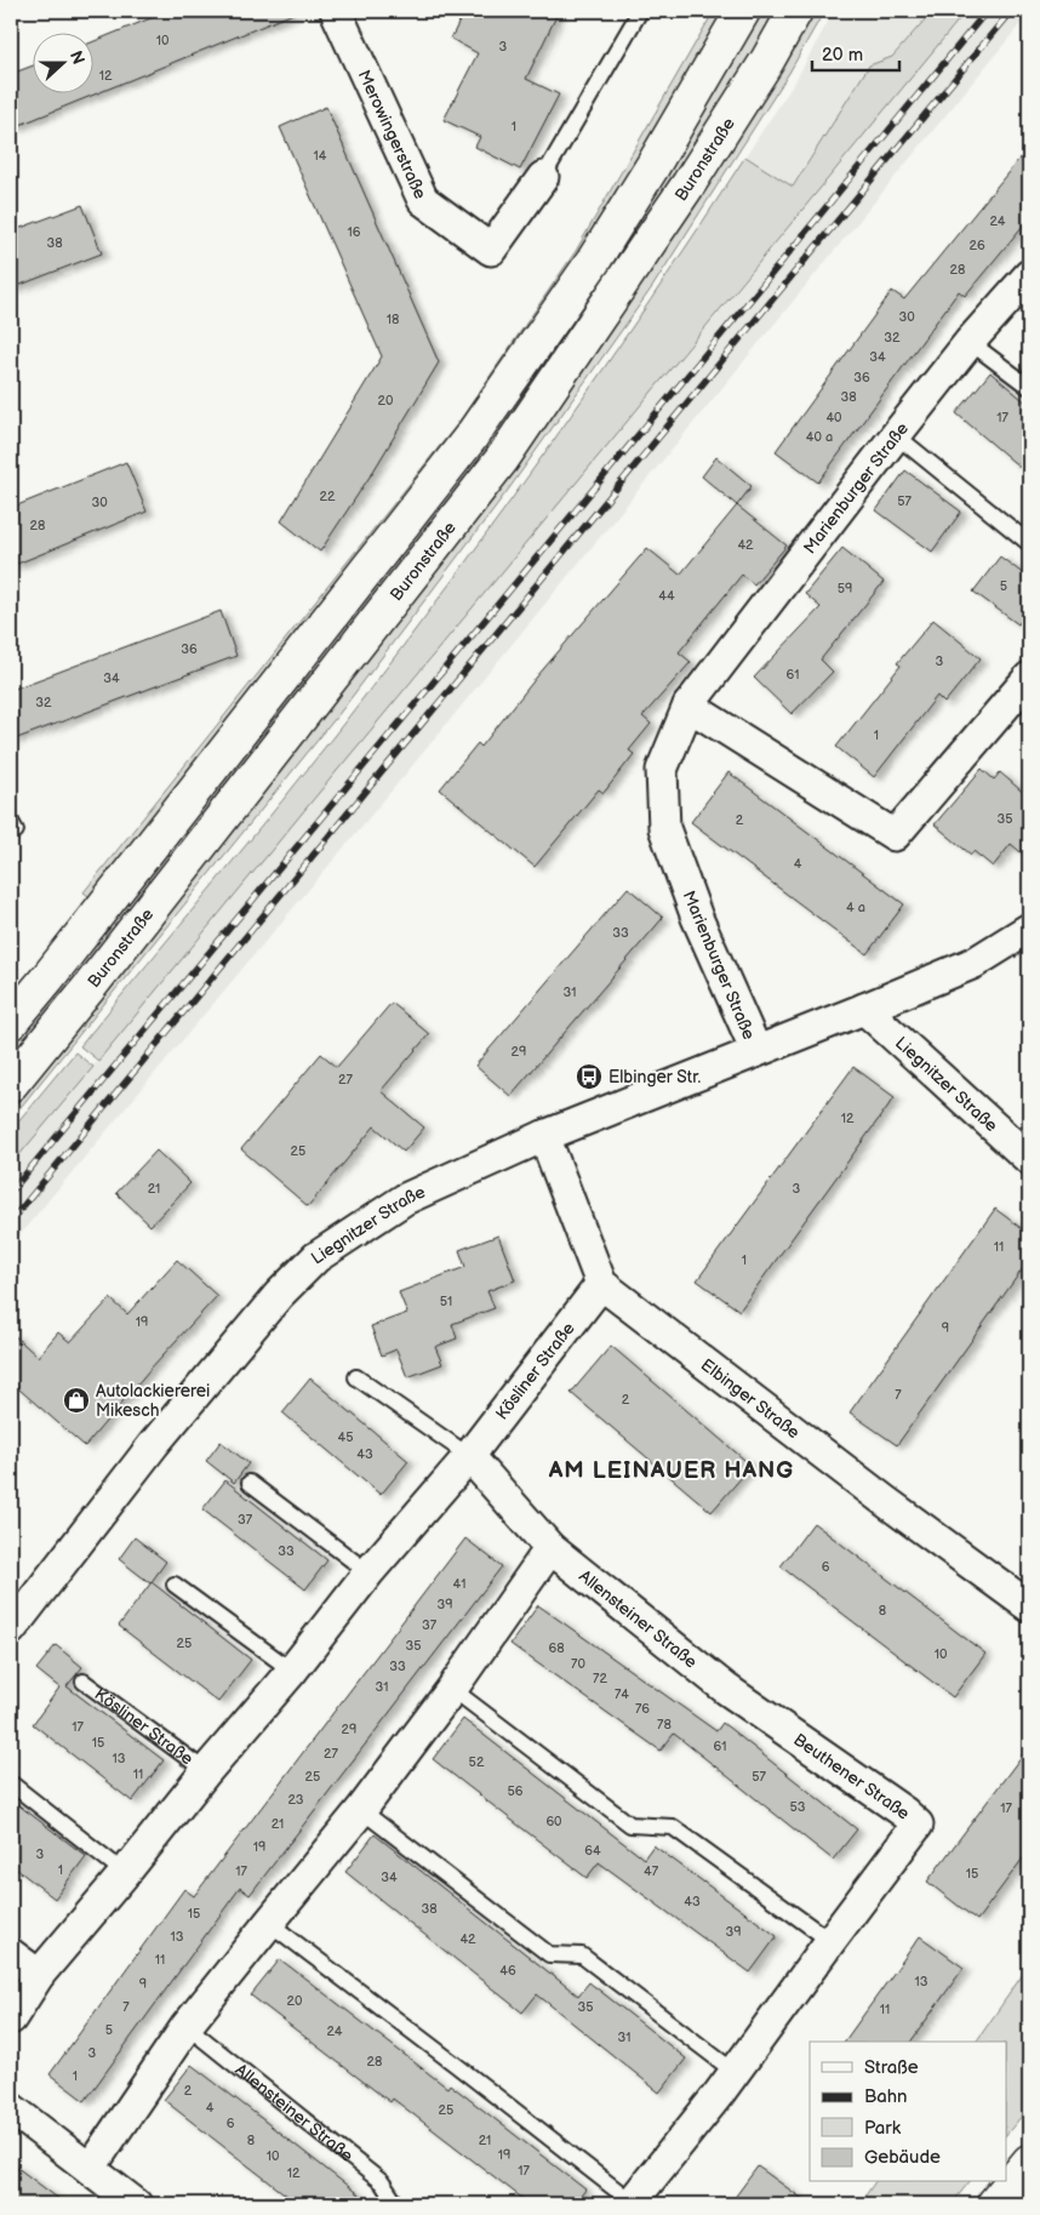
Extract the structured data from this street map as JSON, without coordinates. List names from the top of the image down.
{
  "streets": {
    "street": [
      "Merowingerstraße",
      "Buronstraße",
      "Marienburger Straße",
      "Liegnitzer Straße",
      "Kösliner Straße",
      "Elbinger Straße",
      "Allensteiner Straße",
      "Beuthener Straße"
    ]
  },
  "crossings": [
    ["Marienburger Straße", "Liegnitzer Straße"],
    ["Kösliner Straße", "Elbinger Straße"],
    ["Kösliner Straße", "Allensteiner Straße"],
    ["Allensteiner Straße", "Beuthener Straße"]
  ],
  "districts": ["AM LEINAUER HANG"],
  "places": {
    "bus stop": ["Elbinger Str."],
    "shop": ["Autolackiererei Mikesch"]
  },
  "house_numbers": [
    "10",
    "3",
    "12",
    "1",
    "14",
    "24",
    "16",
    "38",
    "26",
    "28",
    "30",
    "18",
    "32",
    "34",
    "36",
    "38",
    "20",
    "40",
    "17",
    "40 a",
    "22",
    "57",
    "30",
    "28",
    "42",
    "5",
    "59",
    "44",
    "36",
    "3",
    "61",
    "34",
    "32",
    "1",
    "35",
    "2",
    "4",
    "4 a",
    "33",
    "31",
    "29",
    "27",
    "12",
    "25",
    "21",
    "3",
    "11",
    "1",
    "51",
    "19",
    "9",
    "7",
    "2",
    "45",
    "43",
    "37",
    "33",
    "6",
    "41",
    "39",
    "8",
    "37",
    "25",
    "35",
    "68",
    "10",
    "70",
    "33",
    "72",
    "31",
    "74",
    "76",
    "78",
    "17",
    "29",
    "15",
    "61",
    "27",
    "13",
    "52",
    "11",
    "25",
    "57",
    "56",
    "23",
    "53",
    "17",
    "60",
    "21",
    "19",
    "64",
    "3",
    "1",
    "17",
    "47",
    "15",
    "34",
    "43",
    "38",
    "15",
    "39",
    "13",
    "42",
    "11",
    "46",
    "13",
    "9",
    "20",
    "7",
    "35",
    "11",
    "5",
    "24",
    "31",
    "3",
    "28",
    "1",
    "2",
    "4",
    "25",
    "6",
    "8",
    "21",
    "19",
    "10",
    "17",
    "12"
  ],
  "legend": [
    "Straße",
    "Bahn",
    "Park",
    "Gebäude"
  ],
  "scale_bar": "20 m",
  "north": "right"
}
